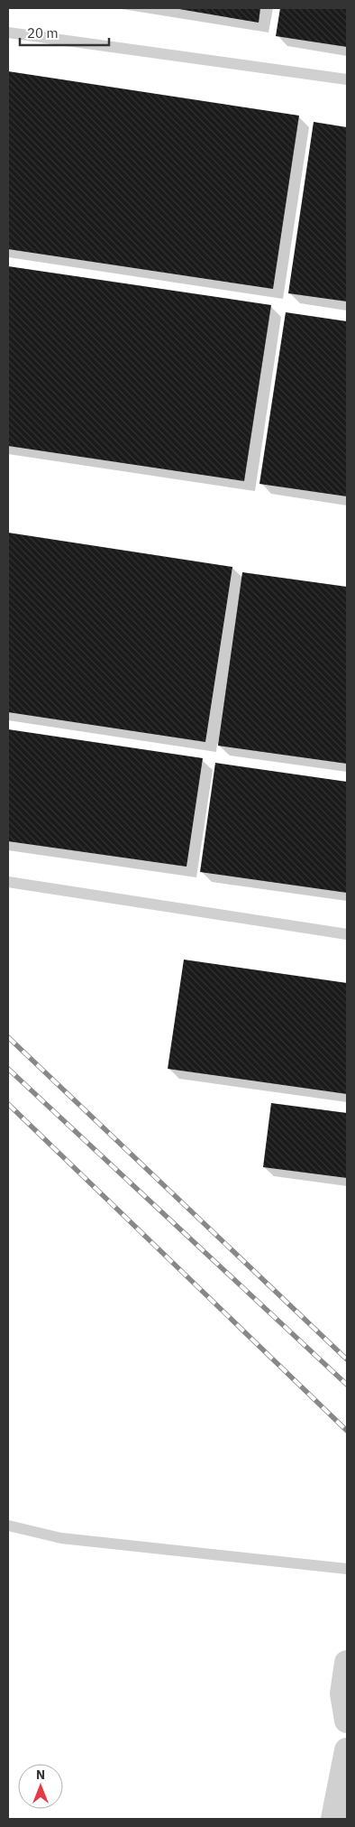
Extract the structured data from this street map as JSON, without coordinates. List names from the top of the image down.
{
  "scale_bar": "20 m",
  "north": "top"
}
